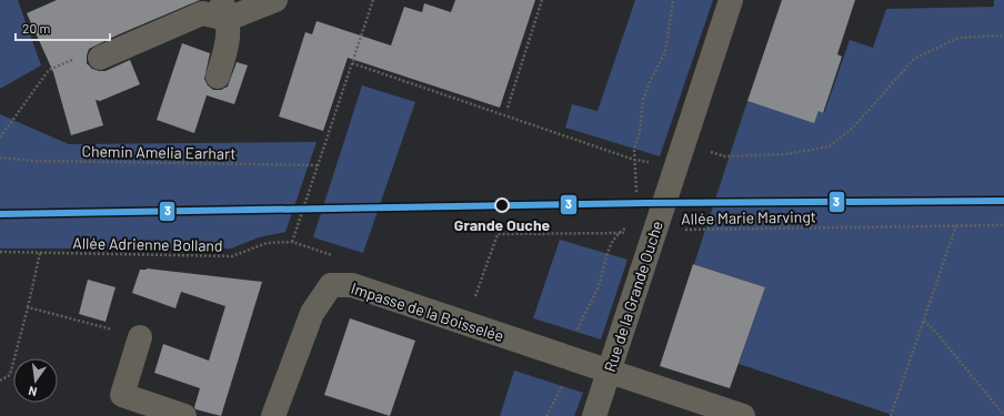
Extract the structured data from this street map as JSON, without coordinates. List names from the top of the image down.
{
  "streets": {
    "street": ["Rue de la Grande Ouche", "Impasse de la Boisselée"],
    "path": ["Chemin Amelia Earhart", "Allée Marie Marvingt", "Allée Adrienne Bolland"]
  },
  "crossings": [
    ["Allée Marie Marvingt", "Rue de la Grande Ouche"],
    ["Rue de la Grande Ouche", "Impasse de la Boisselée"]
  ],
  "places": ["Grande Ouche"],
  "lines": ["transit line 3"],
  "scale_bar": "20 m",
  "north": "bottom"
}
